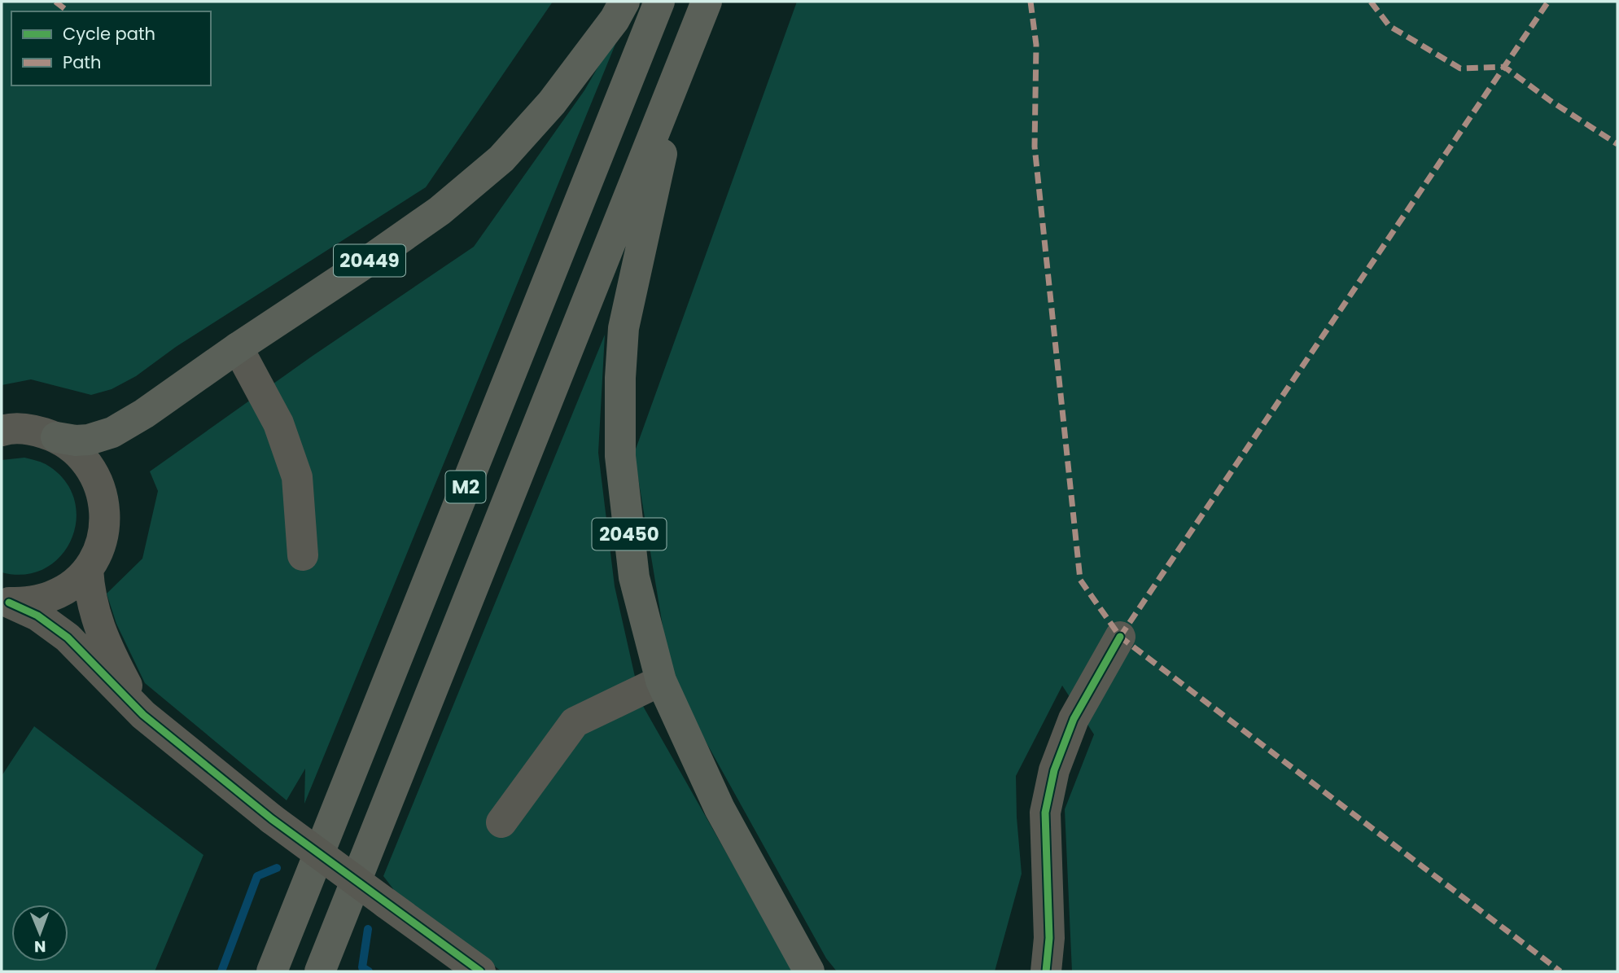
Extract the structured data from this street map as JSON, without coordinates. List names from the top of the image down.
{
  "streets": {
    "highway": ["20449", "M2", "20450"]
  },
  "crossings": [
    ["M2", "20450"]
  ],
  "legend": ["Cycle path", "Path"],
  "north": "bottom"
}
